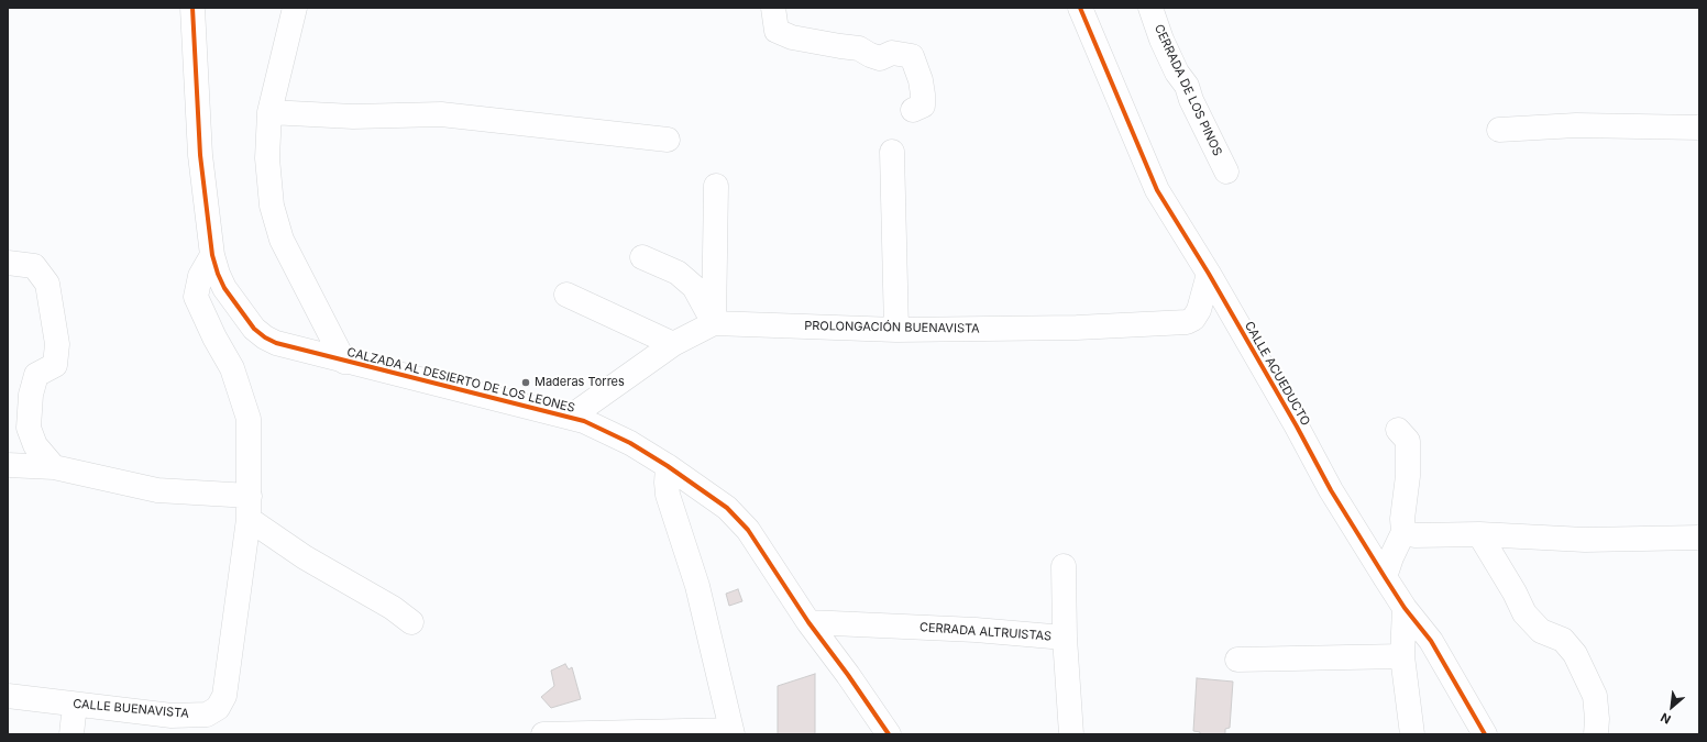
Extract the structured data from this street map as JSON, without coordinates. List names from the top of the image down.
{
  "streets": {
    "street": [
      "CERRADA DE LOS PINOS",
      "PROLONGACIÓN BUENAVISTA",
      "CALLE ACUEDUCTO",
      "CALZADA AL DESIERTO DE LOS LEONES",
      "CERRADA ALTRUISTAS",
      "CALLE BUENAVISTA"
    ]
  },
  "crossings": [
    ["PROLONGACIÓN BUENAVISTA", "CALLE ACUEDUCTO"],
    ["PROLONGACIÓN BUENAVISTA", "CALZADA AL DESIERTO DE LOS LEONES"],
    ["CALZADA AL DESIERTO DE LOS LEONES", "CERRADA ALTRUISTAS"],
    ["CALZADA AL DESIERTO DE LOS LEONES", "CALLE BUENAVISTA"]
  ],
  "places": ["Maderas Torres"],
  "north": "bottom left"
}
